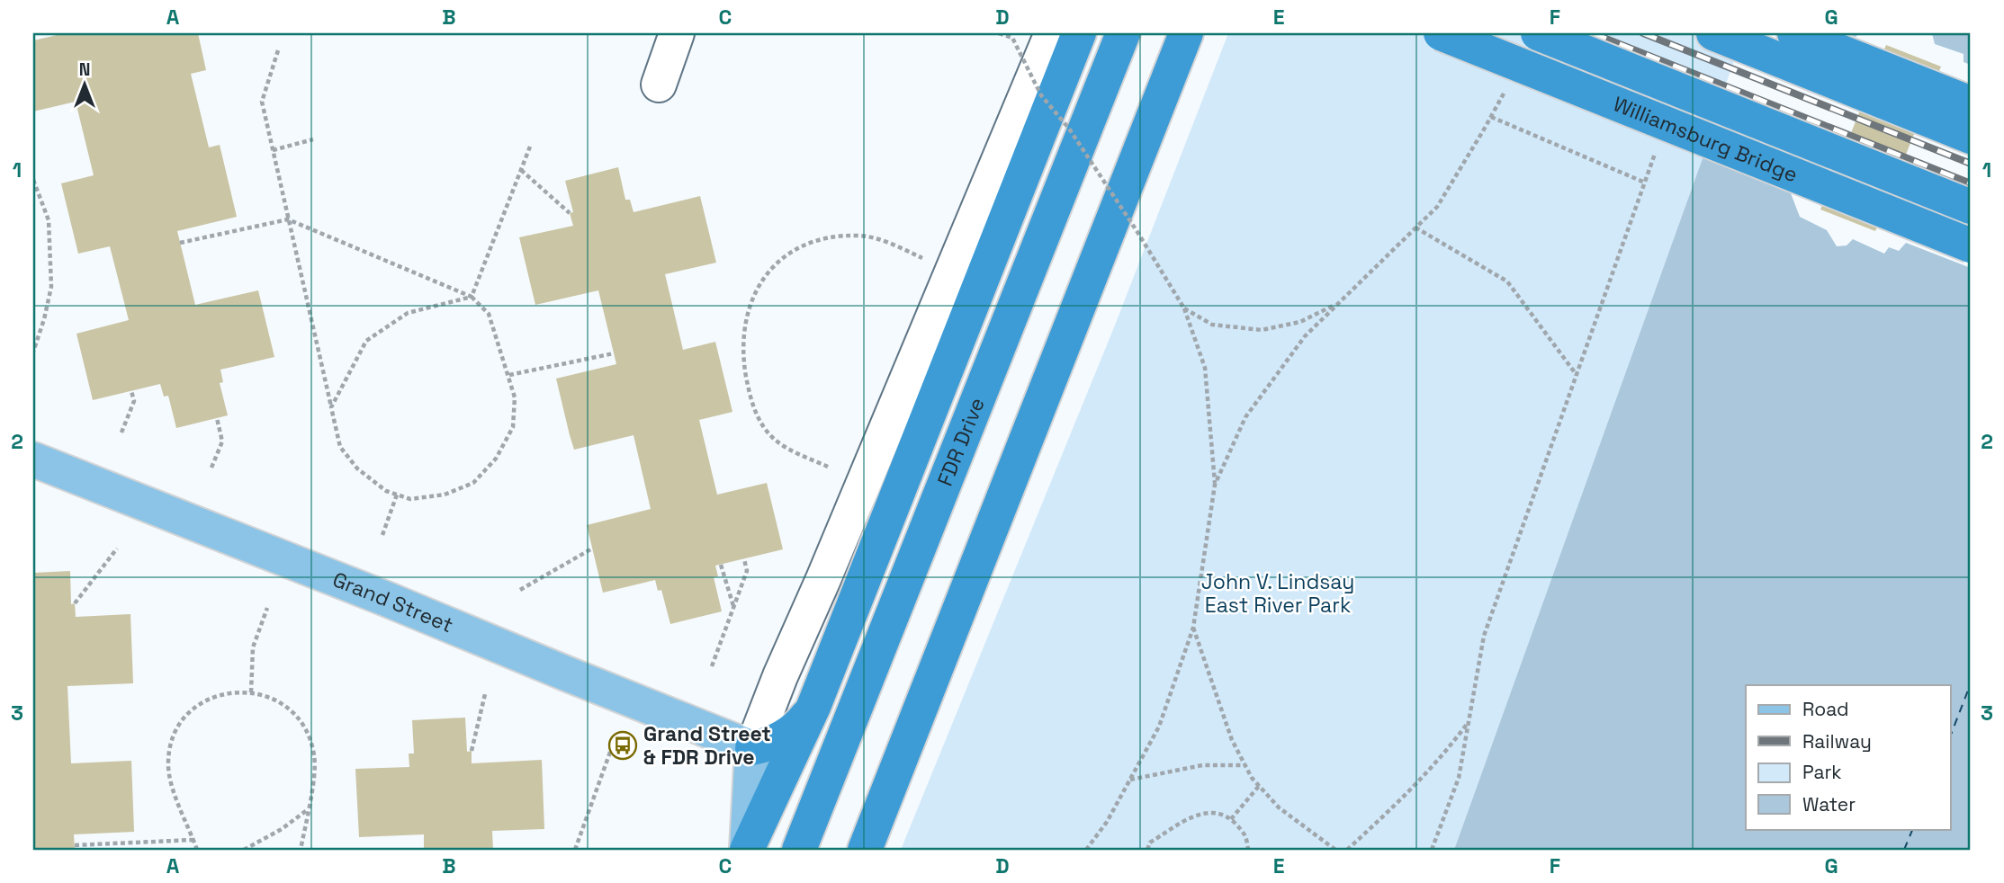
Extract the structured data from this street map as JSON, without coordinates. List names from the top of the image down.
{
  "streets": {
    "highway": ["Williamsburg Bridge", "FDR Drive"],
    "main road": ["Grand Street"]
  },
  "parks": ["John V. Lindsay East River Park"],
  "places": {
    "bus stop": ["Grand Street & FDR Drive"]
  },
  "legend": [
    "Road",
    "Railway",
    "Park",
    "Water"
  ],
  "north": "top",
  "grid": {
    "columns": [
      "A",
      "B",
      "C",
      "D",
      "E",
      "F",
      "G"
    ],
    "rows": ["1", "2", "3"]
  }
}
